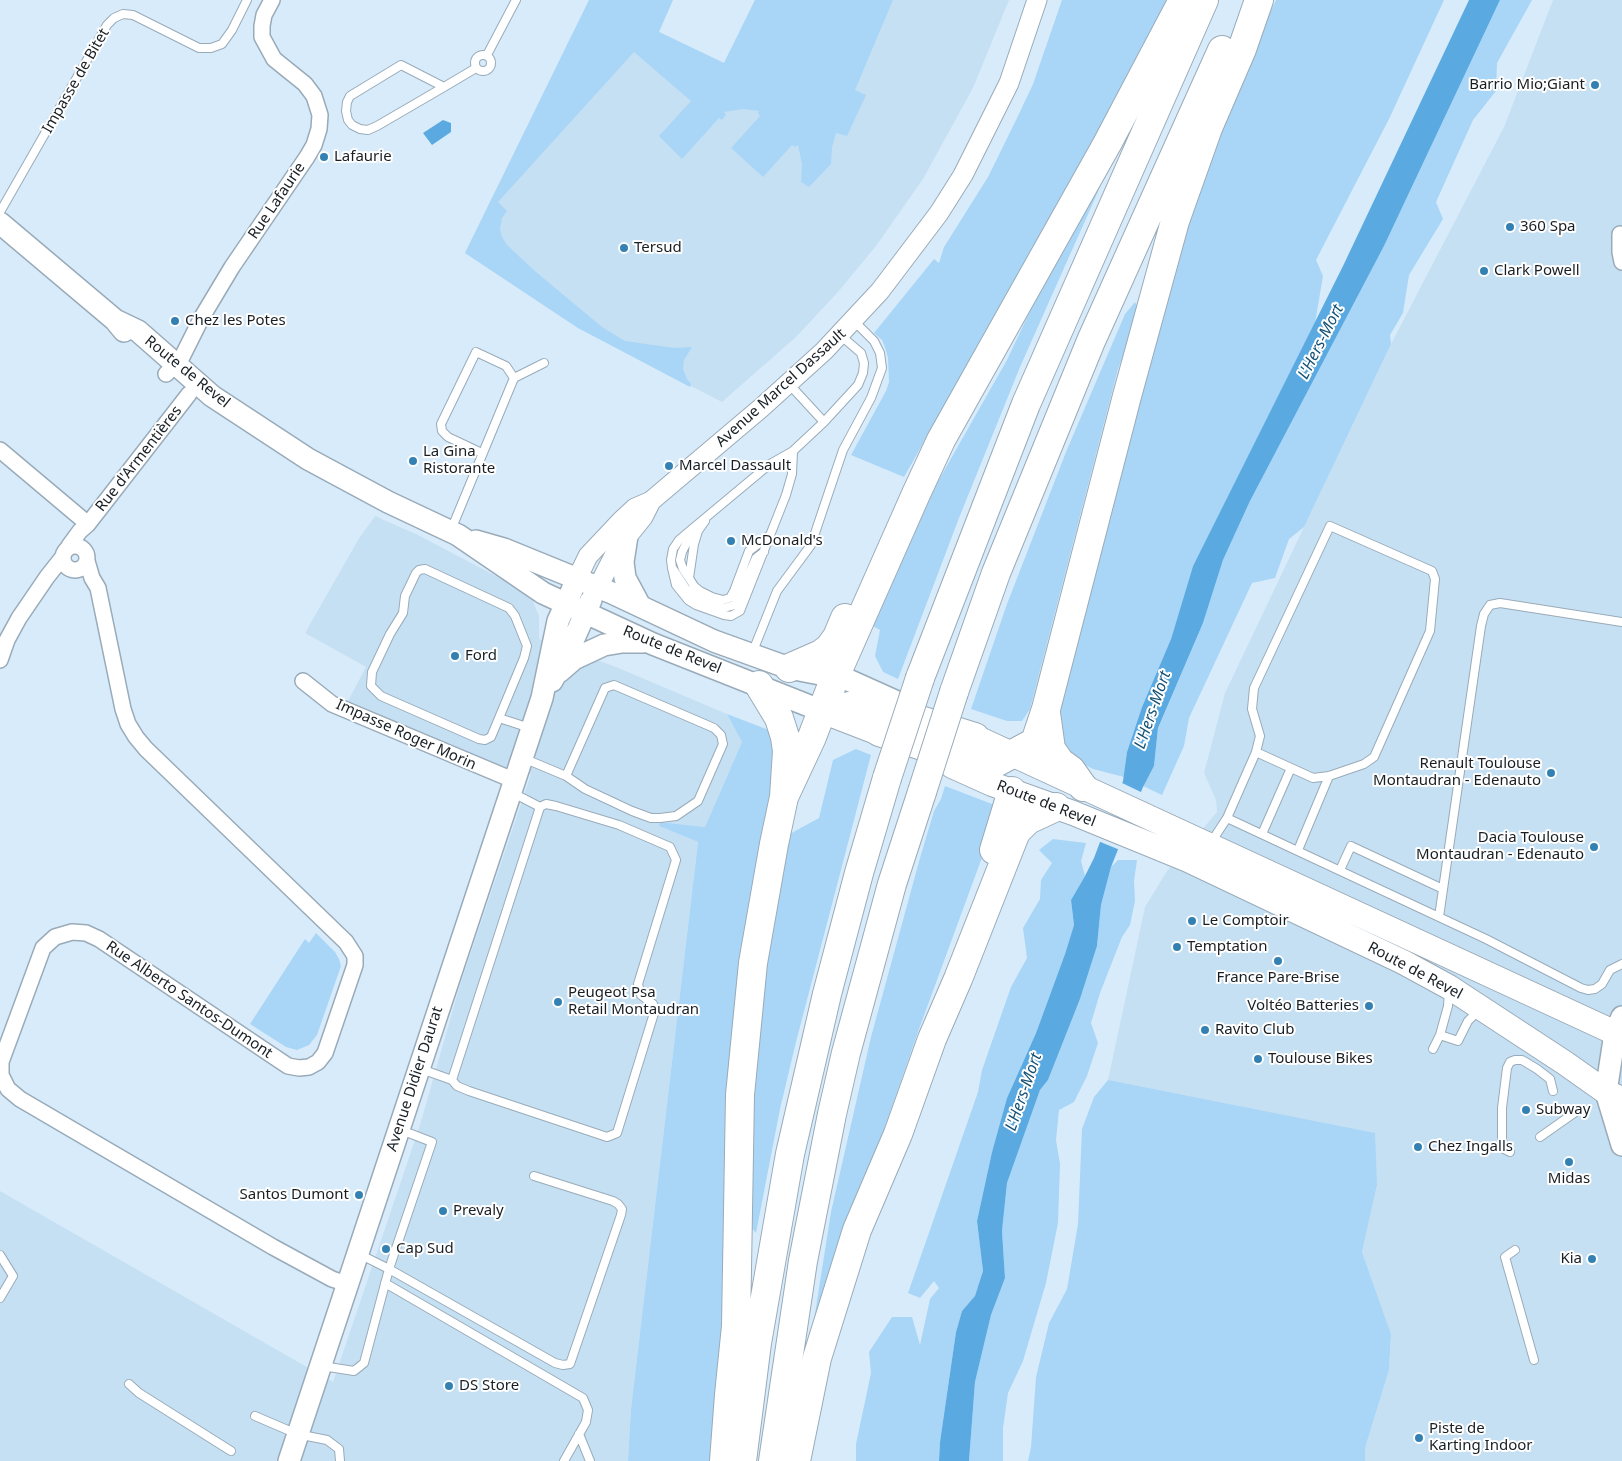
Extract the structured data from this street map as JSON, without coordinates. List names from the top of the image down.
{
  "streets": {
    "main road": ["Route de Revel", "Avenue Didier Daurat"],
    "street": [
      "Rue Lafaurie",
      "Avenue Marcel Dassault",
      "Rue d'Armentières",
      "Impasse Roger Morin",
      "Rue Alberto Santos-Dumont"
    ],
    "lane": ["Impasse de Bitet"]
  },
  "crossings": [
    ["Rue Lafaurie", "Route de Revel"],
    ["Route de Revel", "Avenue Marcel Dassault"],
    ["Route de Revel", "Rue d'Armentières"],
    ["Route de Revel", "Avenue Didier Daurat"],
    ["Avenue Marcel Dassault", "Avenue Didier Daurat"],
    ["Rue d'Armentières", "Rue Alberto Santos-Dumont"],
    ["Impasse Roger Morin", "Avenue Didier Daurat"],
    ["Rue Alberto Santos-Dumont", "Avenue Didier Daurat"]
  ],
  "water": ["L'Hers-Mort"],
  "places": [
    "Barrio Mio;Giant",
    "Lafaurie",
    "360 Spa",
    "Tersud",
    "Clark Powell",
    "Chez les Potes",
    "La Gina Ristorante",
    "Marcel Dassault",
    "McDonald's",
    "Ford",
    "Renault Toulouse Montaudran - Edenauto",
    "Dacia Toulouse Montaudran - Edenauto",
    "Le Comptoir",
    "Temptation",
    "France Pare-Brise",
    "Peugeot Psa Retail Montaudran",
    "Voltéo Batteries",
    "Ravito Club",
    "Toulouse Bikes",
    "Subway",
    "Chez Ingalls",
    "Midas",
    "Santos Dumont",
    "Prevaly",
    "Cap Sud",
    "Kia",
    "DS Store",
    "Piste de Karting Indoor"
  ]
}
